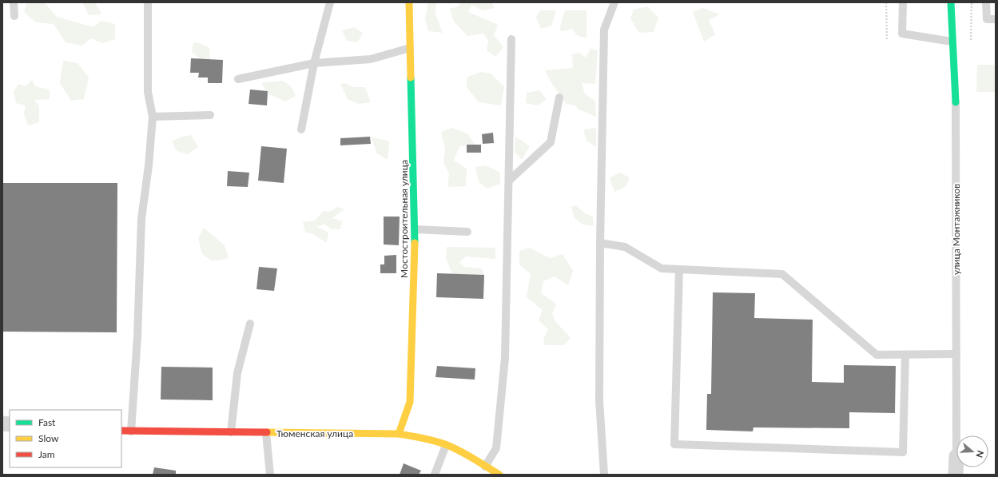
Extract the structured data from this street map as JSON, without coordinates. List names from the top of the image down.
{
  "streets": {
    "street": ["Мостостроительная улица", "улица Монтажников", "Тюменская улица"]
  },
  "crossings": [
    ["Мостостроительная улица", "Тюменская улица"]
  ],
  "legend": ["Fast", "Slow", "Jam"],
  "north": "right"
}
